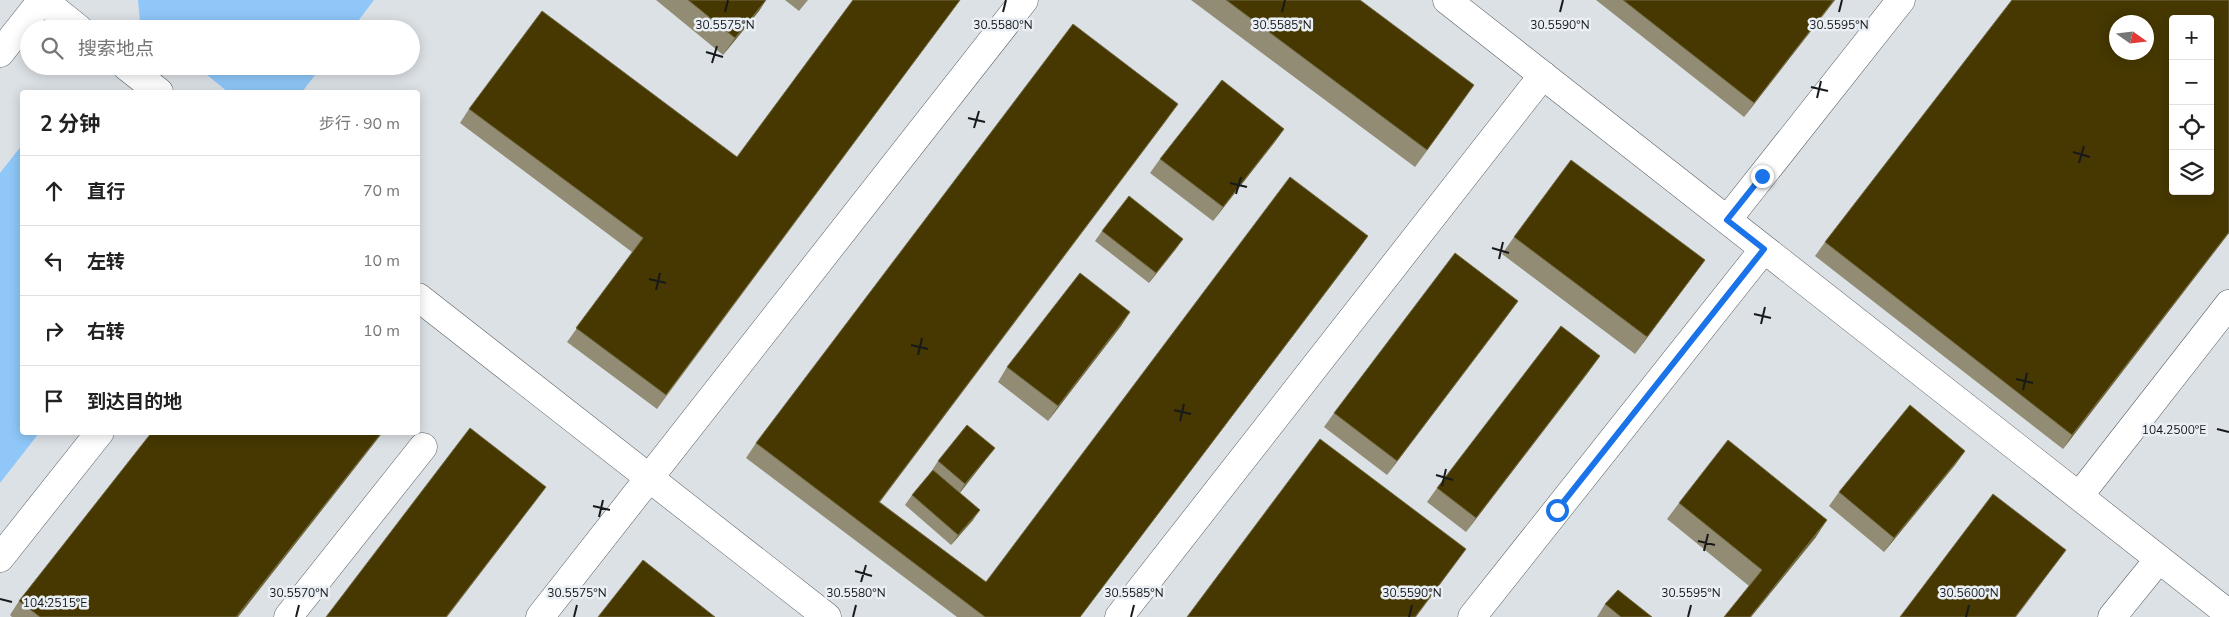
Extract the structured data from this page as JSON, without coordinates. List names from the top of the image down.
{
  "north": "right",
  "page": {
    "map_buttons": ["+", "−"],
    "search": "搜索地点",
    "heading": ["2 分钟", "步行 · 90 m"],
    "list": [
      ["直行", "70 m"],
      ["左转", "10 m"],
      ["右转", "10 m"],
      "到达目的地"
    ]
  },
  "coordinates": [
    "30.5575°N",
    "30.5580°N",
    "30.5585°N",
    "30.5590°N",
    "30.5595°N",
    "104.2500°E",
    "30.5570°N",
    "30.5600°N",
    "104.2515°E"
  ]
}
